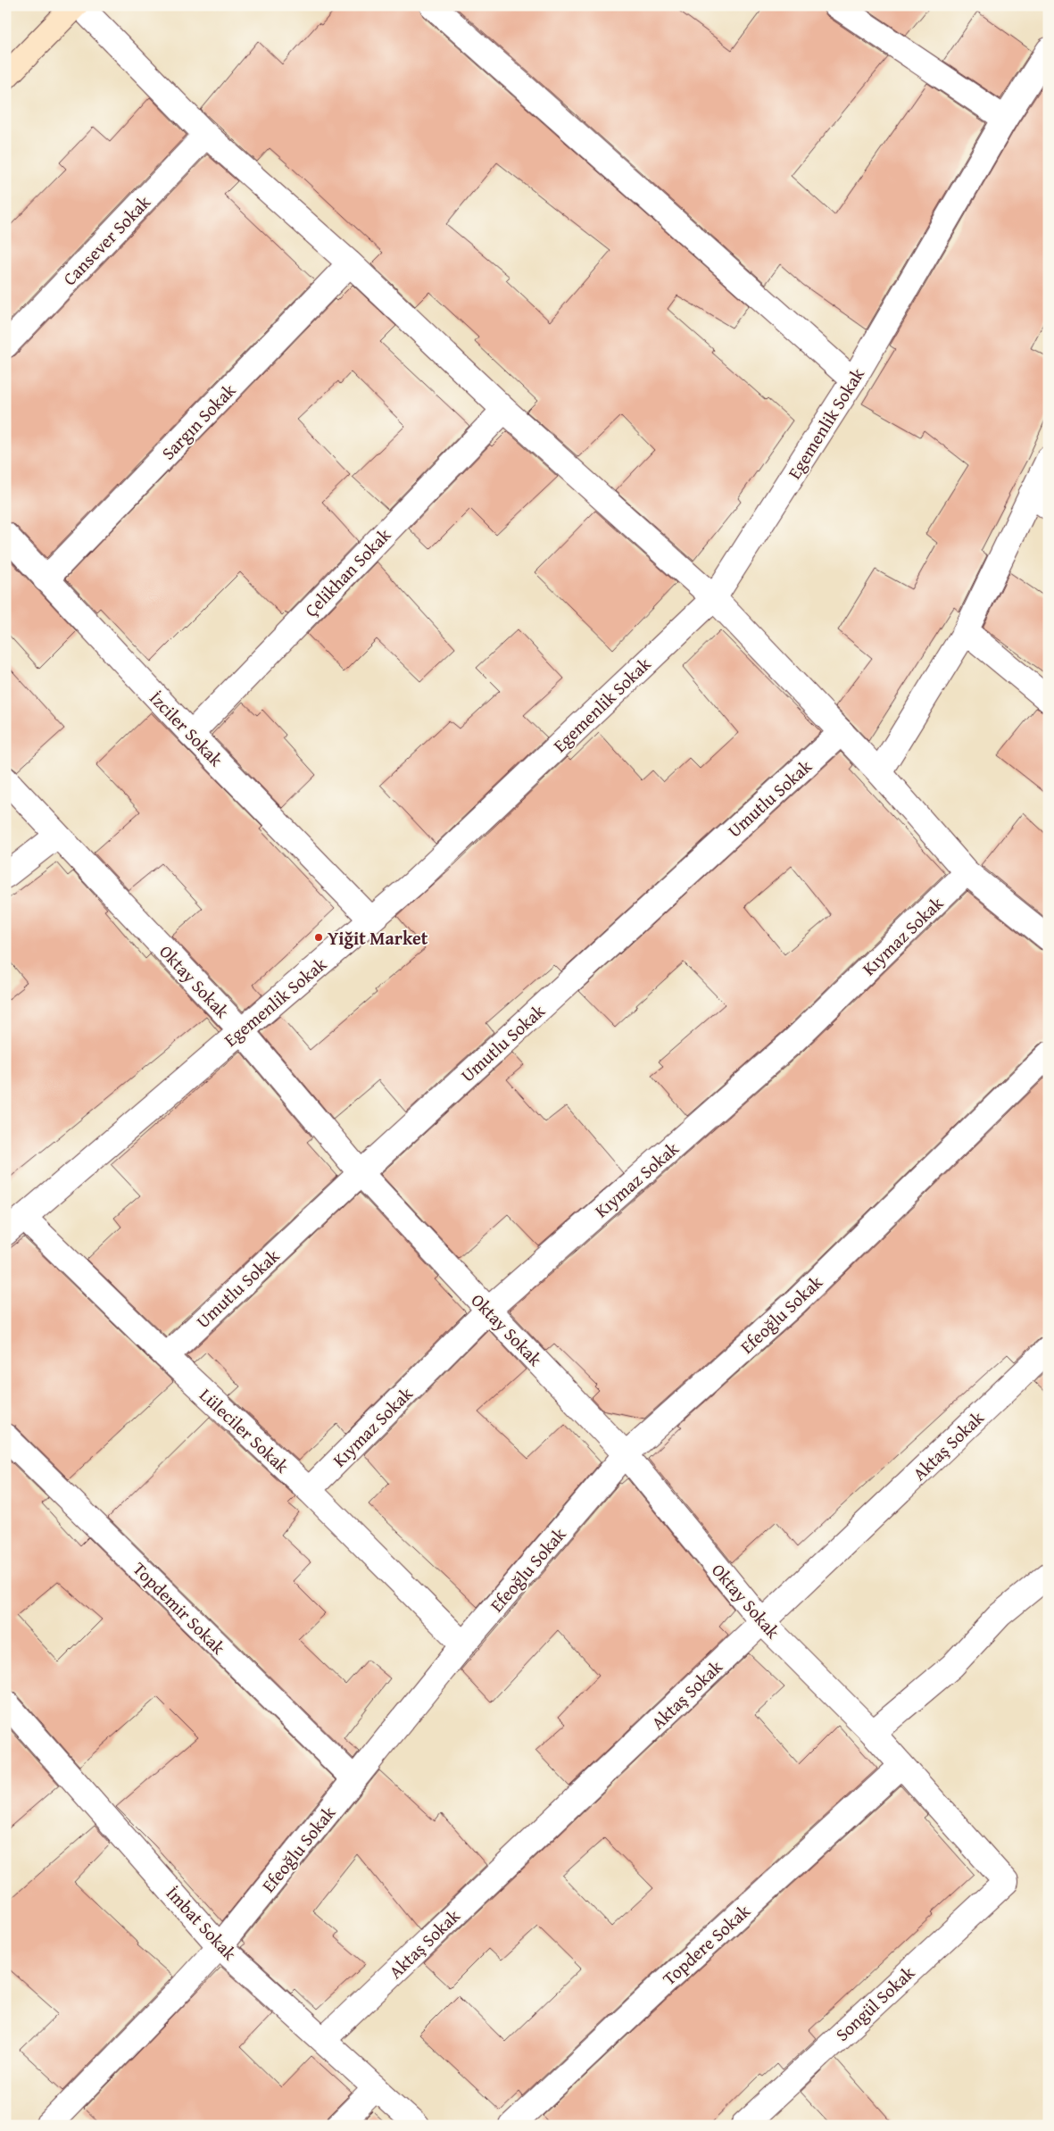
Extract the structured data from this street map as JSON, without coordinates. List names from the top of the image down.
{
  "streets": {
    "street": [
      "Cansever Sokak",
      "Sargın Sokak",
      "Egemenlik Sokak",
      "Çelikhan Sokak",
      "İzciler Sokak",
      "Umutlu Sokak",
      "Kıymaz Sokak",
      "Oktay Sokak",
      "Efeoğlu Sokak",
      "Lüleciler Sokak",
      "Aktaş Sokak",
      "Topdemir Sokak",
      "İmbat Sokak",
      "Topdere Sokak",
      "Songül Sokak"
    ]
  },
  "crossings": [
    ["Sargın Sokak", "İzciler Sokak"],
    ["Egemenlik Sokak", "İzciler Sokak"],
    ["Egemenlik Sokak", "Oktay Sokak"],
    ["Egemenlik Sokak", "Lüleciler Sokak"],
    ["Çelikhan Sokak", "İzciler Sokak"],
    ["Umutlu Sokak", "Oktay Sokak"],
    ["Umutlu Sokak", "Lüleciler Sokak"],
    ["Kıymaz Sokak", "Oktay Sokak"],
    ["Kıymaz Sokak", "Lüleciler Sokak"],
    ["Oktay Sokak", "Efeoğlu Sokak"],
    ["Oktay Sokak", "Aktaş Sokak"],
    ["Oktay Sokak", "Topdere Sokak"],
    ["Oktay Sokak", "Songül Sokak"],
    ["Efeoğlu Sokak", "Lüleciler Sokak"],
    ["Efeoğlu Sokak", "Topdemir Sokak"],
    ["Efeoğlu Sokak", "İmbat Sokak"],
    ["Aktaş Sokak", "İmbat Sokak"]
  ],
  "places": ["Yiğit Market"]
}
